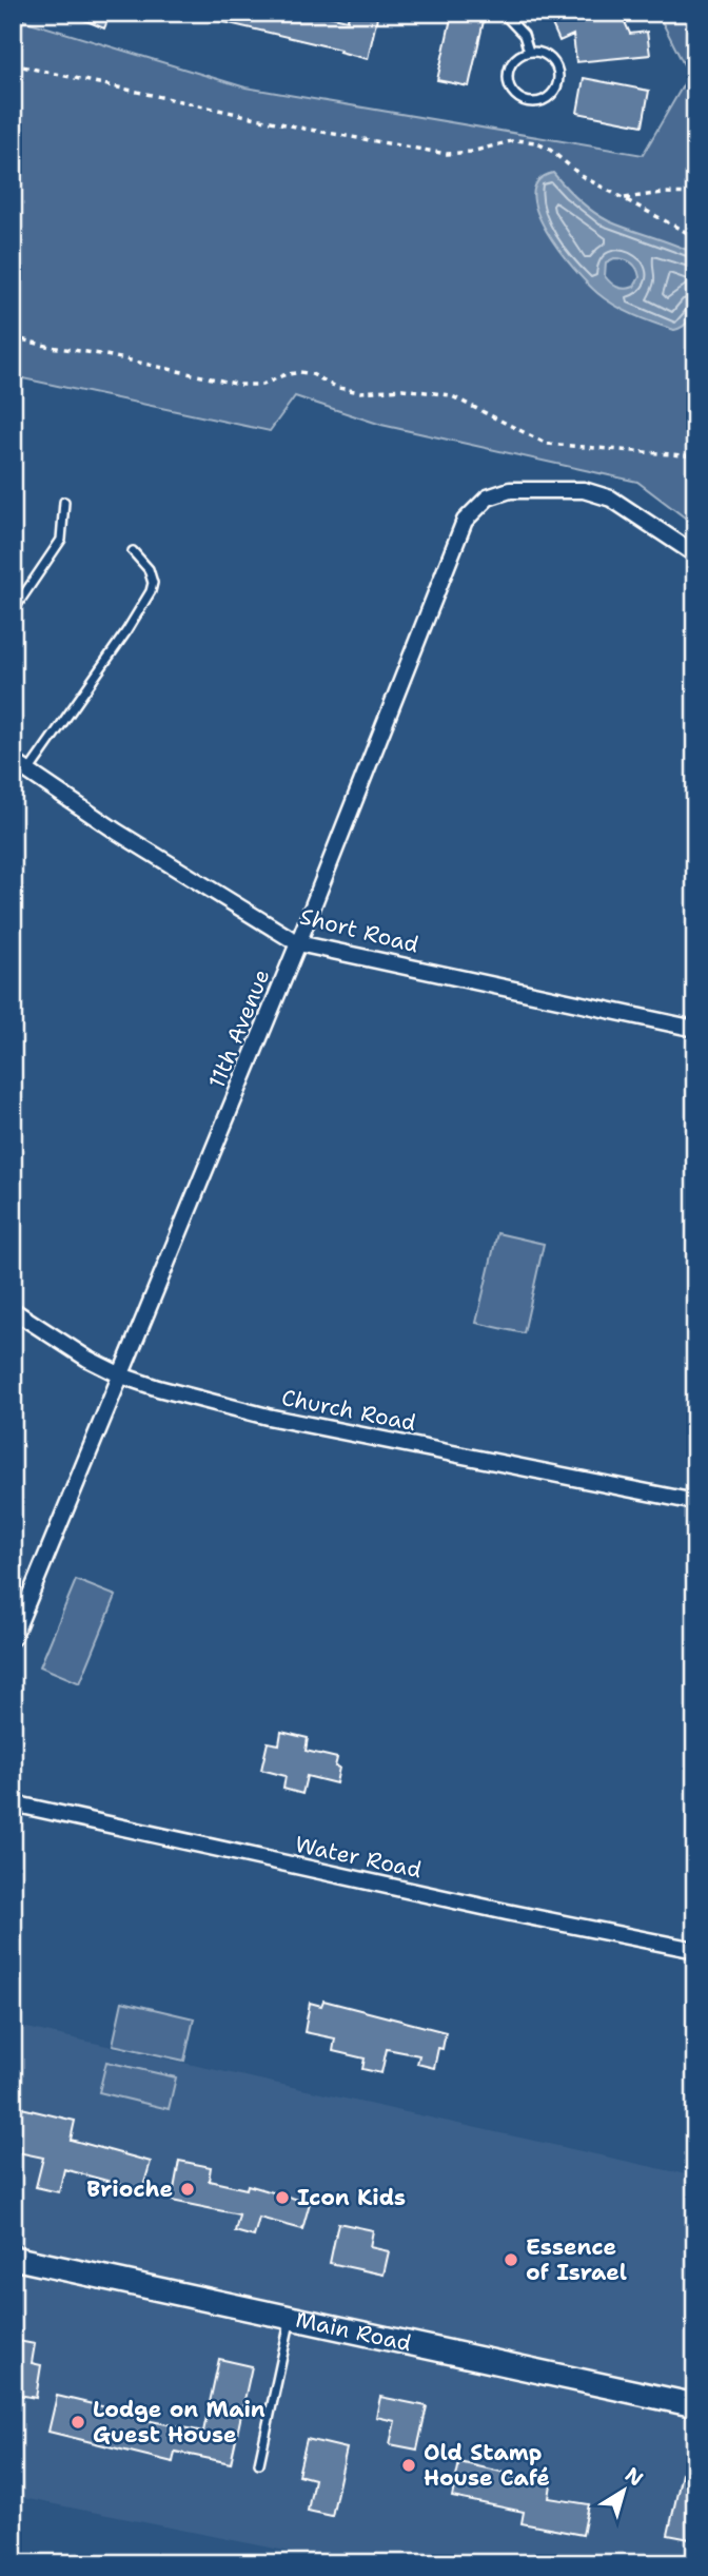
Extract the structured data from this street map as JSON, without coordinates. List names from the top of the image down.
{
  "streets": {
    "main road": ["Main Road"],
    "street": [
      "Short Road",
      "11th Avenue",
      "Church Road",
      "Water Road"
    ]
  },
  "crossings": [
    ["Short Road", "11th Avenue"],
    ["11th Avenue", "Church Road"]
  ],
  "places": [
    "Brioche",
    "Icon Kids",
    "Essence of Israel",
    "Lodge on Main Guest House",
    "Old Stamp House Café"
  ],
  "north": "top right"
}
